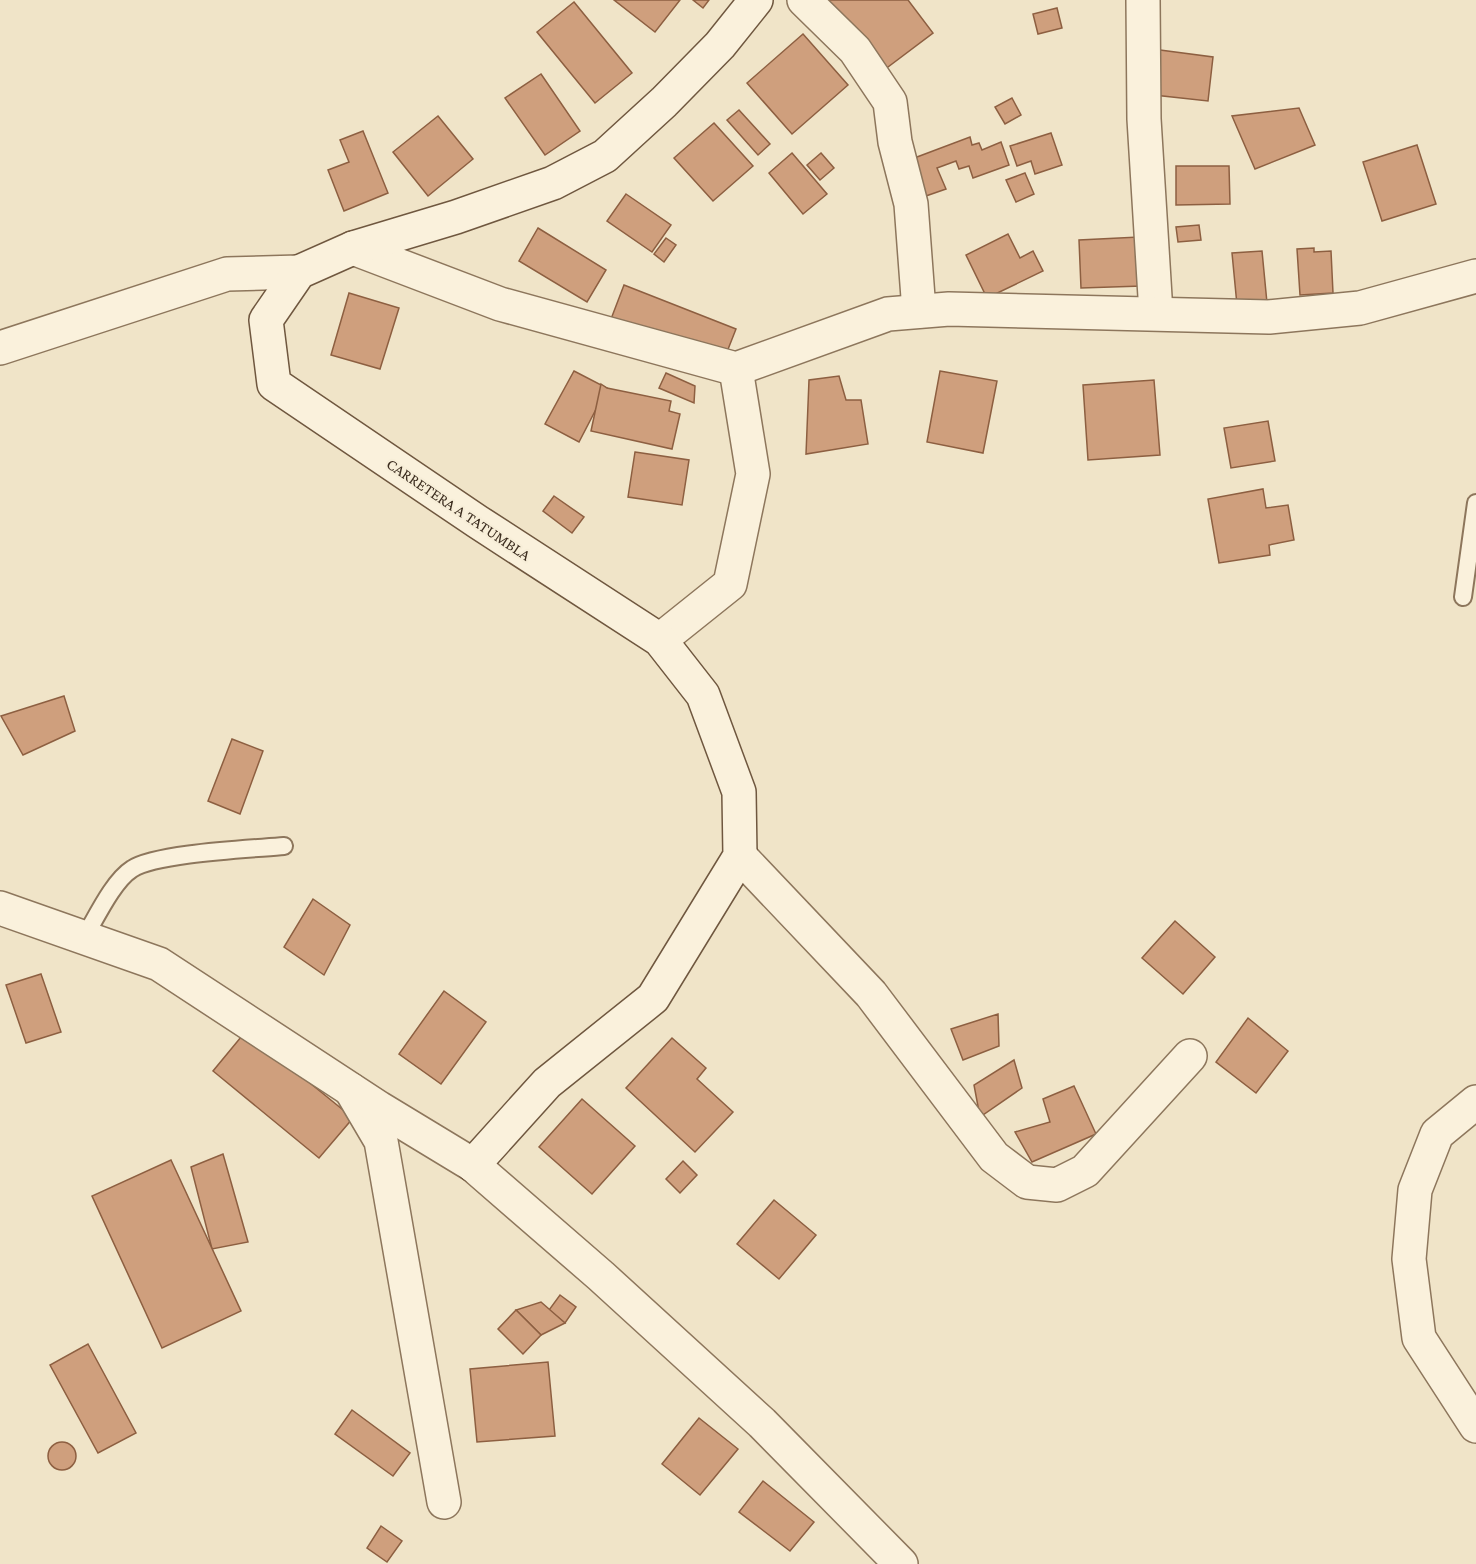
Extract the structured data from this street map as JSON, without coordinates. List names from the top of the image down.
{
  "streets": {
    "street": ["CARRETERA A TATUMBLA"]
  }
}
